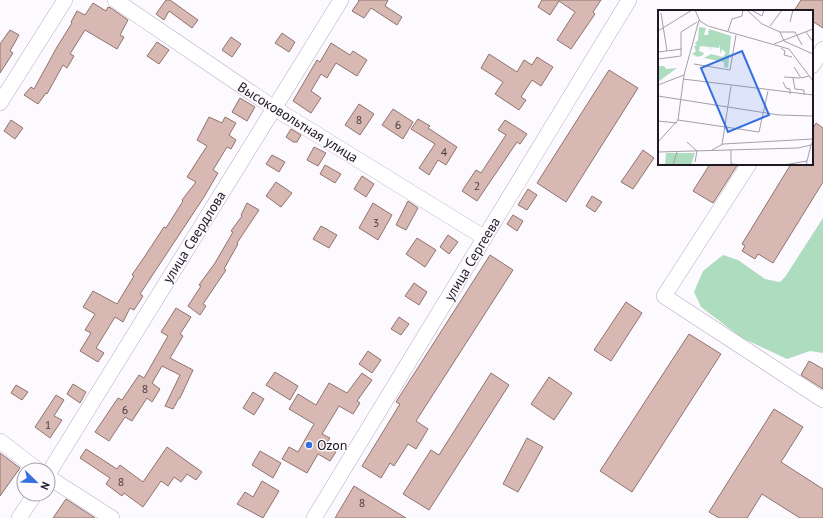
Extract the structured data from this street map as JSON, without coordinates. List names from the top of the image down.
{
  "streets": {
    "street": ["Высоковольтная улица", "улица Свердлова", "улица Сергеева"]
  },
  "crossings": [
    ["Высоковольтная улица", "улица Свердлова"],
    ["Высоковольтная улица", "улица Сергеева"]
  ],
  "places": ["Ozon"],
  "house_numbers": [
    "8",
    "6",
    "4",
    "2",
    "3",
    "8",
    "6",
    "1",
    "8",
    "8"
  ],
  "north": "bottom right"
}
